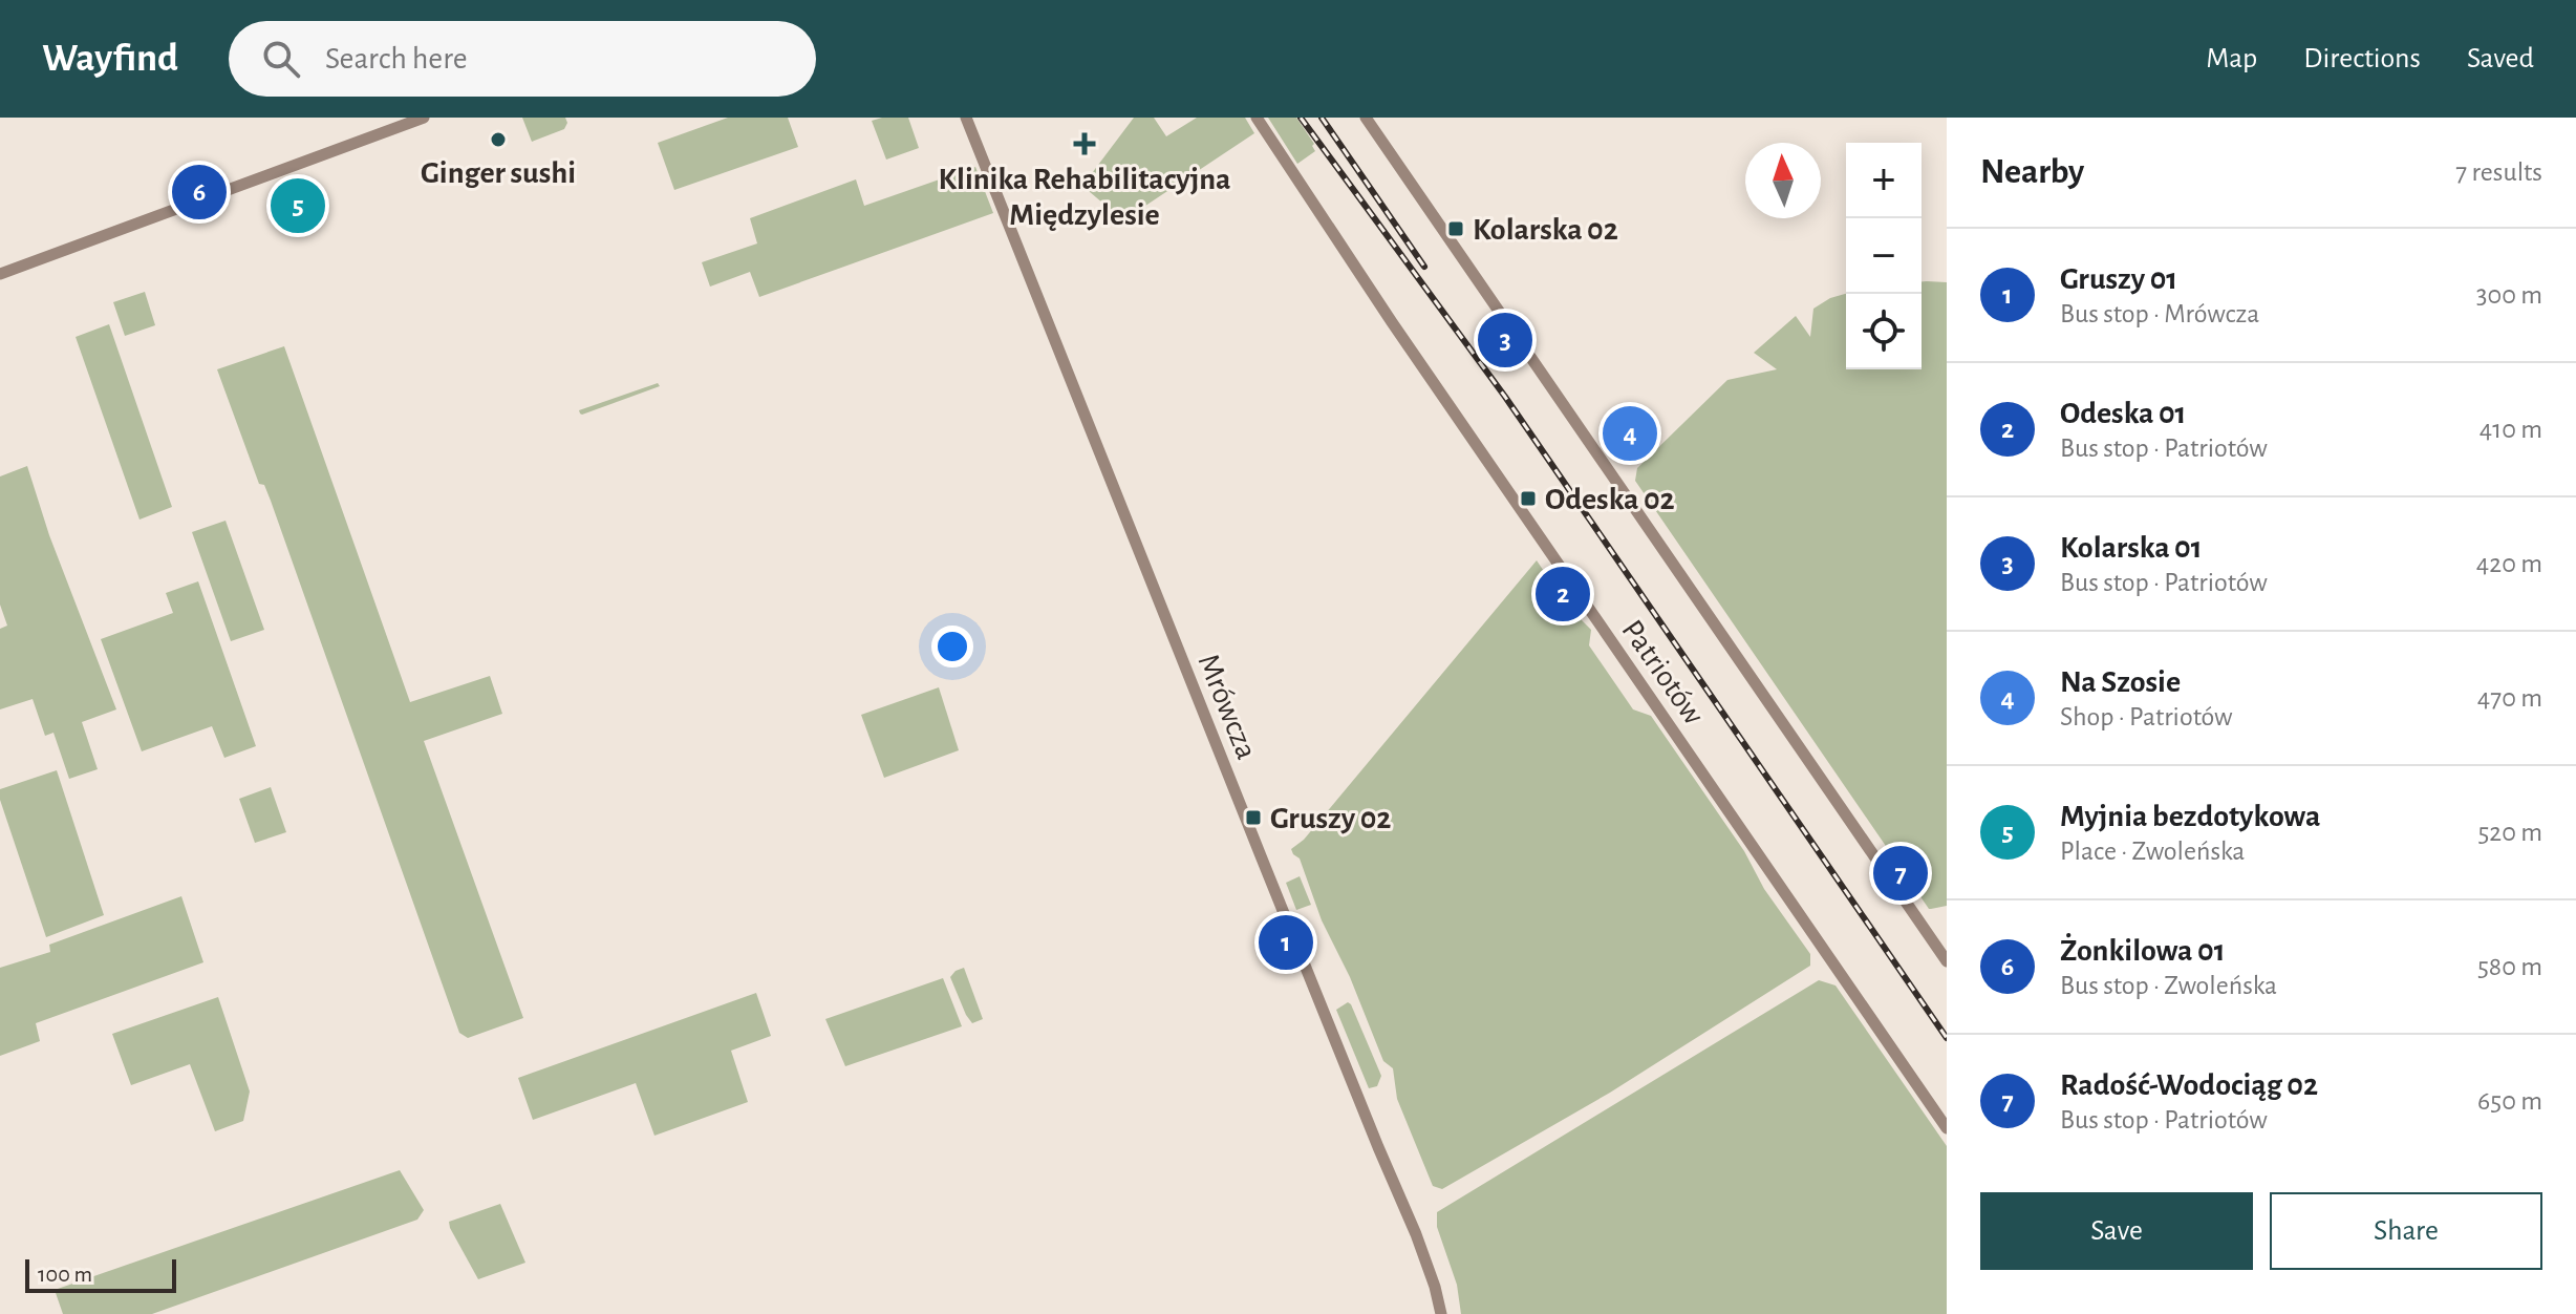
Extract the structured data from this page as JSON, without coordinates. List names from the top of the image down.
{
  "streets": {
    "main road": ["Patriotów", "Mrówcza"]
  },
  "places": {
    "other": ["Ginger sushi"],
    "health": ["Klinika Rehabilitacyjna Międzylesie"],
    "transit": ["Kolarska 02", "Odeska 02", "Gruszy 02"]
  },
  "scale_bar": "100 m",
  "north": "top",
  "page": {
    "header": "Wayfind",
    "search": "Search here",
    "nav": ["Map", "Directions", "Saved"],
    "heading": ["Nearby", "7 results"],
    "map_buttons": ["+", "−"],
    "pins": [
      "6",
      "5",
      "3",
      "4",
      "2",
      "7",
      "1"
    ],
    "list": [
      {
        "mark": "1",
        "name": "Gruszy 01",
        "note": "Bus stop · Mrówcza",
        "value": "300 m"
      },
      {
        "mark": "2",
        "name": "Odeska 01",
        "note": "Bus stop · Patriotów",
        "value": "410 m"
      },
      {
        "mark": "3",
        "name": "Kolarska 01",
        "note": "Bus stop · Patriotów",
        "value": "420 m"
      },
      {
        "mark": "4",
        "name": "Na Szosie",
        "note": "Shop · Patriotów",
        "value": "470 m"
      },
      {
        "mark": "5",
        "name": "Myjnia bezdotykowa",
        "note": "Place · Zwoleńska",
        "value": "520 m"
      },
      {
        "mark": "6",
        "name": "Żonkilowa 01",
        "note": "Bus stop · Zwoleńska",
        "value": "580 m"
      },
      {
        "mark": "7",
        "name": "Radość-Wodociąg 02",
        "note": "Bus stop · Patriotów",
        "value": "650 m"
      }
    ],
    "buttons": ["Save", "Share"],
    "scale": "100 m"
  }
}
